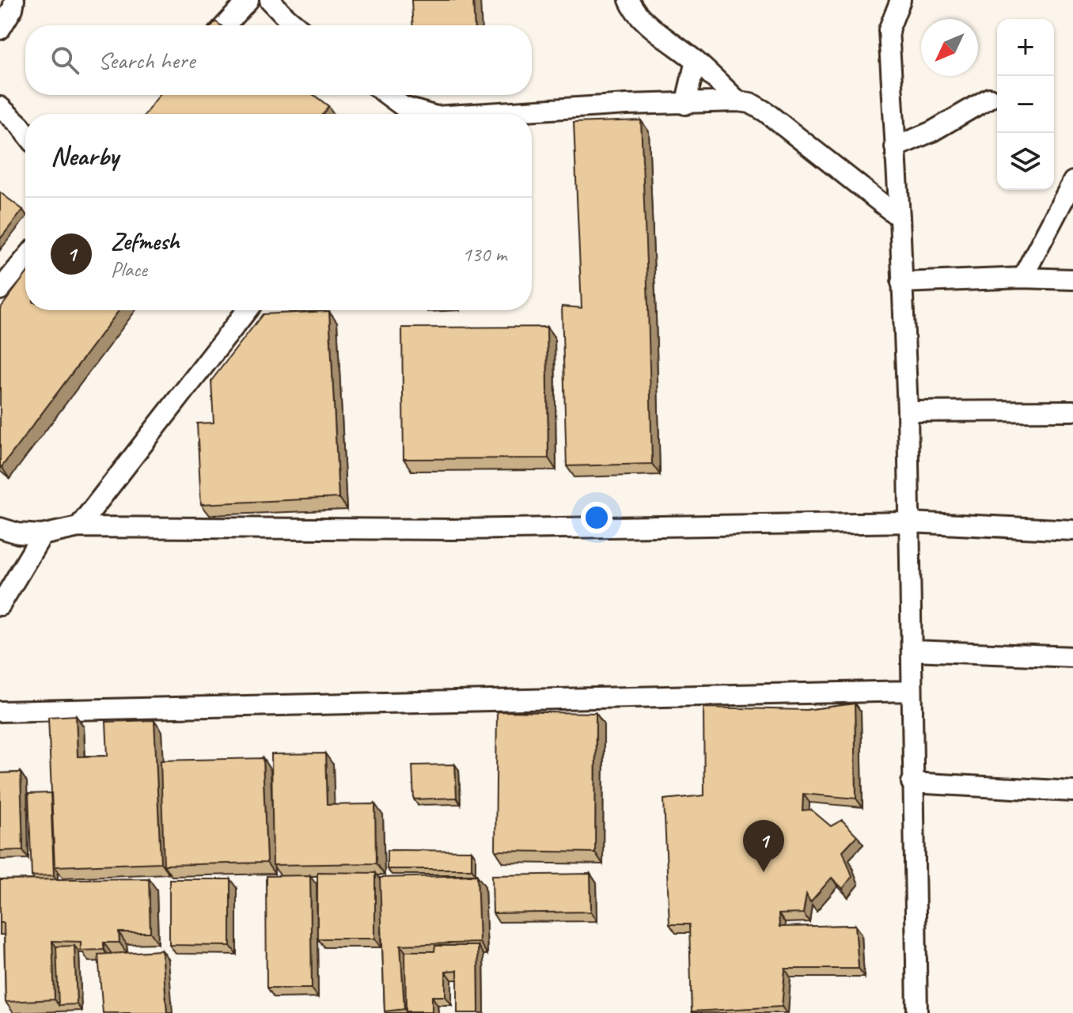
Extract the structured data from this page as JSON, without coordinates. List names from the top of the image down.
{
  "north": "bottom left",
  "page": {
    "map_buttons": ["+", "−"],
    "search": "Search here",
    "heading": "Nearby",
    "list": [
      {
        "mark": "1",
        "name": "Zefmesh",
        "note": "Place",
        "value": "130 m"
      }
    ],
    "pins": "1"
  }
}
